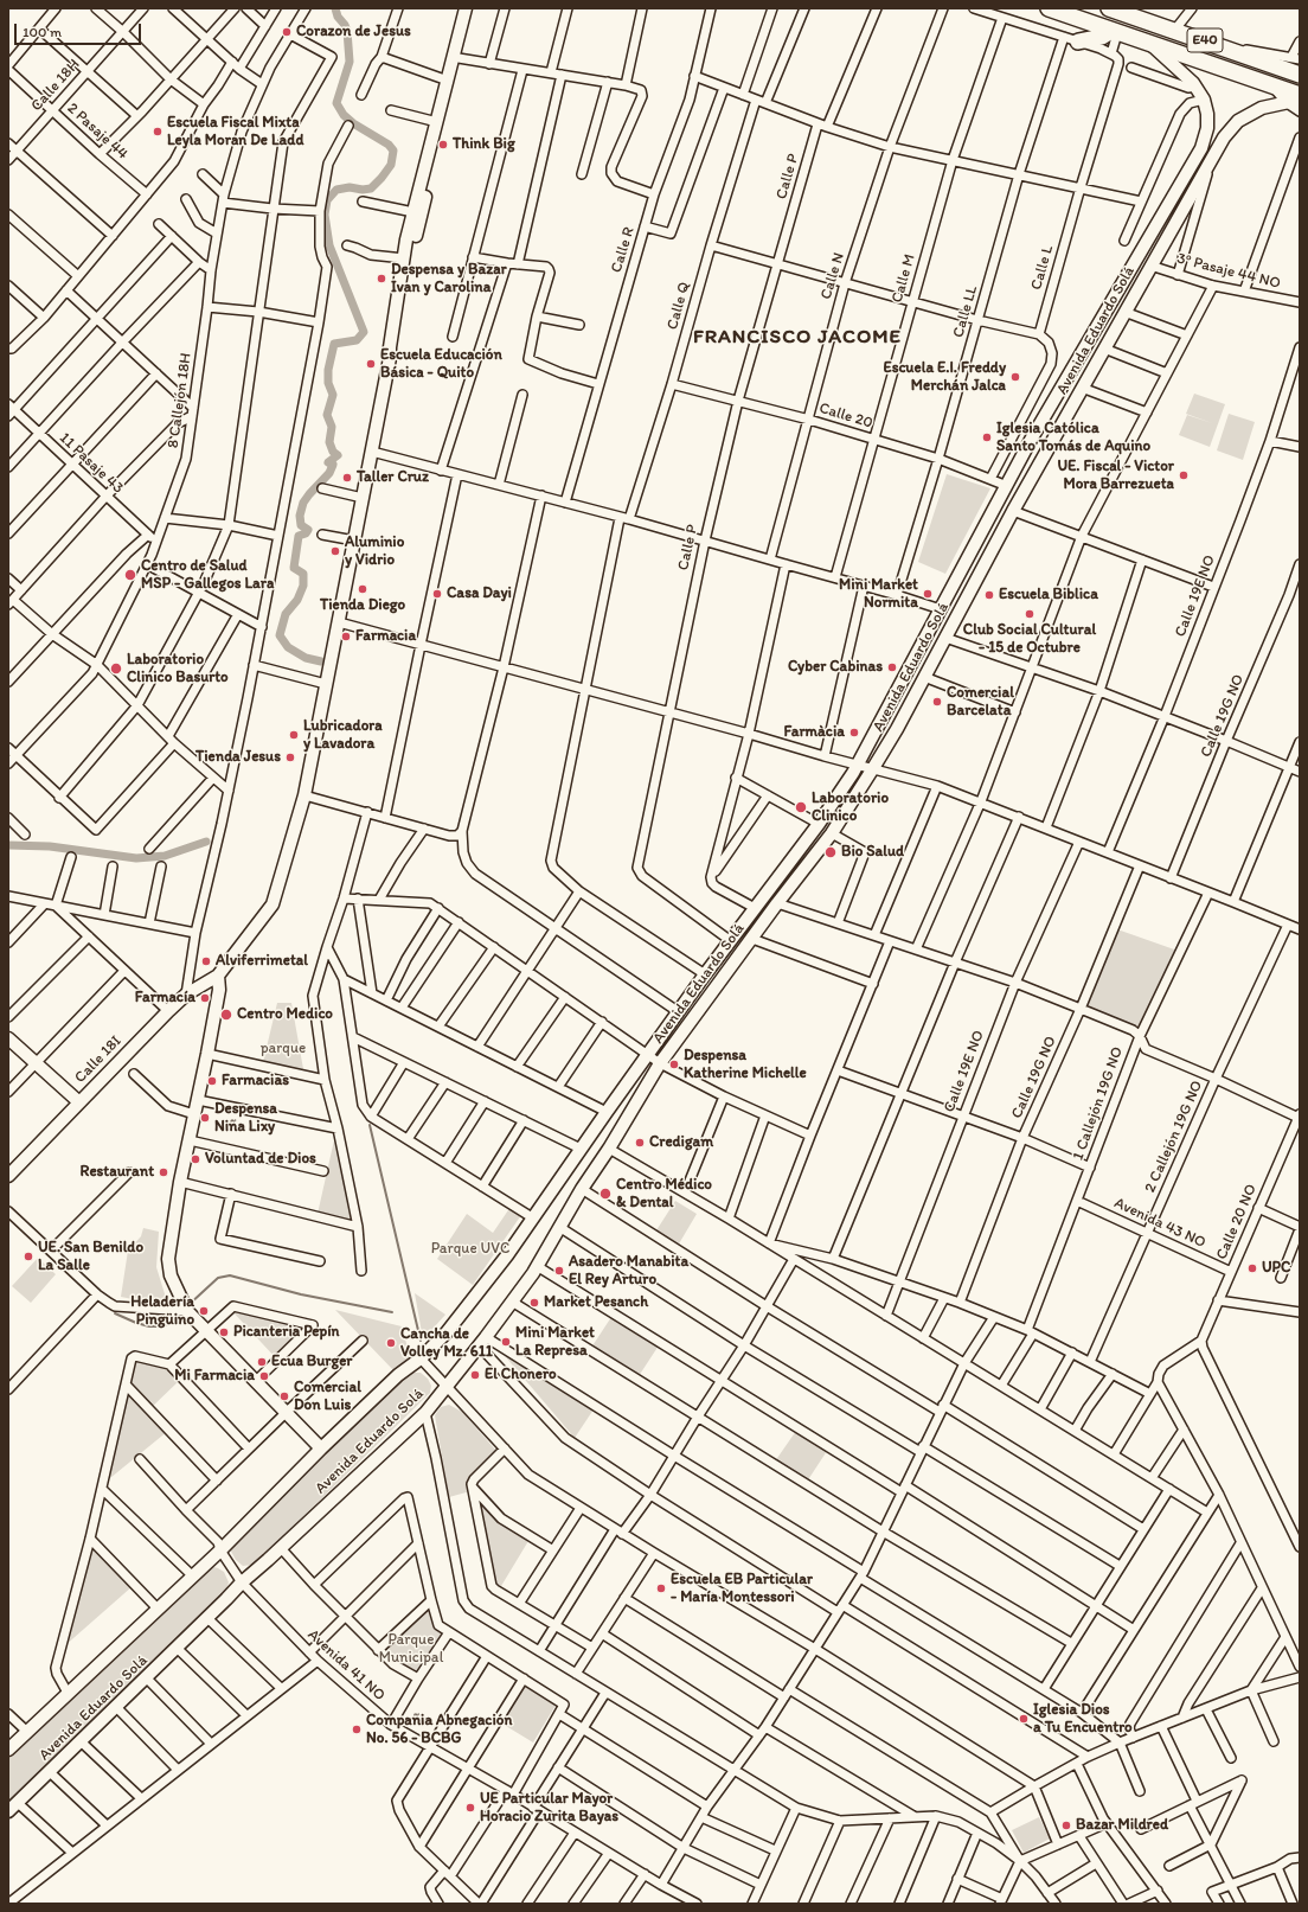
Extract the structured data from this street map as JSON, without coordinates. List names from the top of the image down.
{
  "streets": {
    "highway": ["E40"],
    "main road": ["Avenida Eduardo Solá", "Calle 18I"],
    "street": [
      "Calle 18H",
      "2 Pasaje 44",
      "Calle P",
      "Calle R",
      "Calle L",
      "3º Pasaje 44 NO",
      "Calle N",
      "Calle M",
      "Calle Q",
      "Calle LL",
      "8 Callejón 18H",
      "Calle 20",
      "11 Pasaje 43",
      "Calle 19E NO",
      "Calle 19G NO",
      "1 Callejón 19G NO",
      "2 Callejón 19G NO",
      "Calle 20 NO",
      "Avenida 43 NO",
      "Avenida 41 NO"
    ]
  },
  "crossings": [
    ["E40", "Calle L"],
    ["E40", "Avenida Eduardo Solá"],
    ["Calle 18H", "2 Pasaje 44"],
    ["Calle P", "Avenida Eduardo Solá"],
    ["Calle P", "Calle 20"],
    ["3º Pasaje 44 NO", "Avenida Eduardo Solá"],
    ["Calle N", "Calle 20"],
    ["Calle M", "Calle 20"],
    ["Calle Q", "Calle 20"],
    ["Calle LL", "Calle 20"],
    ["Avenida Eduardo Solá", "Calle 20"],
    ["Avenida Eduardo Solá", "Avenida 41 NO"],
    ["8 Callejón 18H", "11 Pasaje 43"],
    ["1 Callejón 19G NO", "Avenida 43 NO"],
    ["2 Callejón 19G NO", "Avenida 43 NO"],
    ["Calle 20 NO", "Avenida 43 NO"]
  ],
  "districts": ["FRANCISCO JACOME"],
  "parks": ["parque", "Parque UVC", "Parque Municipal"],
  "places": [
    "Corazon de Jesus",
    "Escuela Fiscal Mixta Leyla Moran De Ladd",
    "Think Big",
    "Despensa y Bazar Ivan y Carolina",
    "Escuela Educación Básica - Quito",
    "Escuela E.I. Freddy Merchán Jalca",
    "Iglesia Católica Santo Tomás de Aquino",
    "UE. Fiscal - Victor Mora Barrezueta",
    "Taller Cruz",
    "Aluminio y Vidrio",
    "Centro de Salud MSP - Gallegos Lara",
    "Tienda Diego",
    "Casa Dayi",
    "Mini Market Normita",
    "Escuela Biblica",
    "Club Social Cultural - 15 de Octubre",
    "Farmacia",
    "Cyber Cabinas",
    "Laboratorio Clinico Basurto",
    "Comercial Barcelata",
    "Farmàcia",
    "Lubricadora y Lavadora",
    "Tienda Jesus",
    "Laboratorio Clinico",
    "Bio Salud",
    "Alviferrimetal",
    "Farmacía",
    "Centro Medico",
    "Despensa Katherine Michelle",
    "Farmacias",
    "Despensa Niña Lixy",
    "Credigam",
    "Voluntad de Dios",
    "Restaurant",
    "Centro Médico & Dental",
    "UE. San Benildo La Salle",
    "UPC",
    "Asadero Manabita El Rey Arturo",
    "Market Pesanch",
    "Heladería Pingüino",
    "Picanteria Pepín",
    "Mini Market La Represa",
    "Cancha de Volley Mz. 611",
    "Ecua Burger",
    "El Chonero",
    "Mi Farmacia",
    "Comercial Don Luis",
    "Escuela EB Particular - María Montessori",
    "Iglesia Dios a Tu Encuentro",
    "Compañia Abnegación No. 56 - BCBG",
    "UE Particular Mayor Horacio Zurita Bayas",
    "Bazar Mildred"
  ],
  "scale_bar": "100 m"
}
